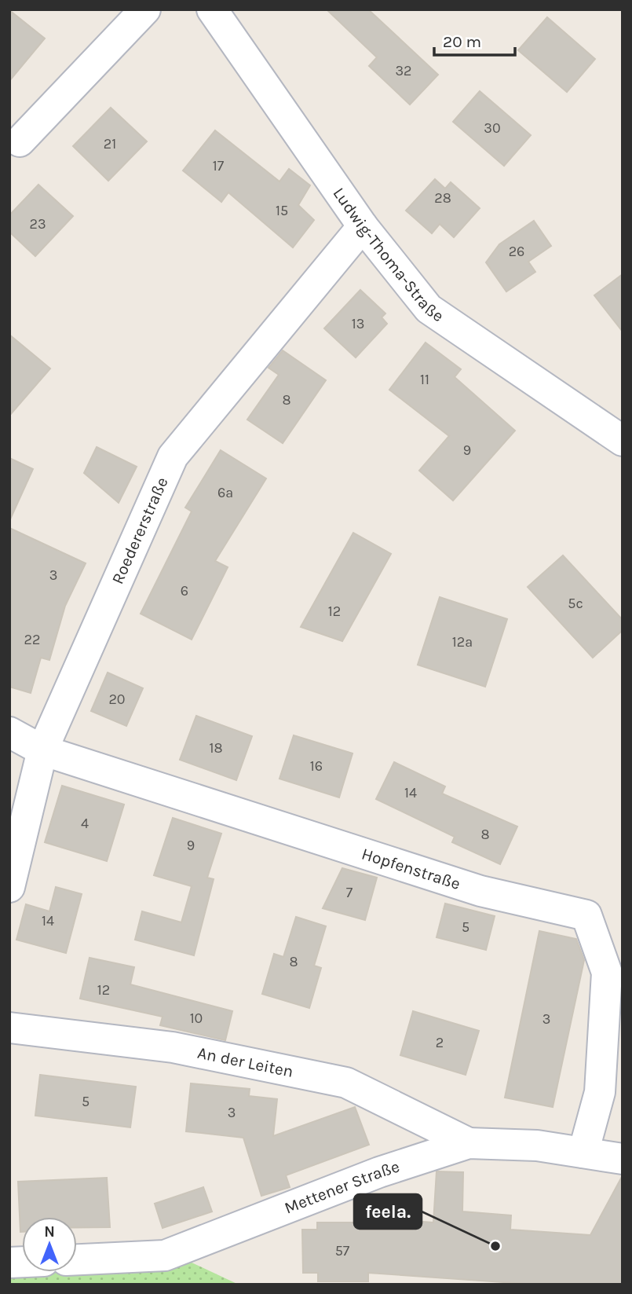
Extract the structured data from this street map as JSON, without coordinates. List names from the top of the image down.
{
  "streets": {
    "street": [
      "Ludwig-Thoma-Straße",
      "Roedererstraße",
      "Hopfenstraße",
      "An der Leiten",
      "Mettener Straße"
    ]
  },
  "crossings": [
    ["Ludwig-Thoma-Straße", "Roedererstraße"],
    ["Roedererstraße", "Hopfenstraße"],
    ["Hopfenstraße", "Mettener Straße"],
    ["An der Leiten", "Mettener Straße"]
  ],
  "places": ["feela."],
  "house_numbers": [
    "32",
    "30",
    "21",
    "17",
    "28",
    "15",
    "23",
    "26",
    "13",
    "11",
    "8",
    "9",
    "6a",
    "3",
    "6",
    "5c",
    "12",
    "22",
    "12a",
    "20",
    "18",
    "16",
    "14",
    "4",
    "8",
    "9",
    "7",
    "14",
    "5",
    "8",
    "12",
    "10",
    "3",
    "2",
    "5",
    "3",
    "57"
  ],
  "scale_bar": "20 m",
  "north": "top"
}
